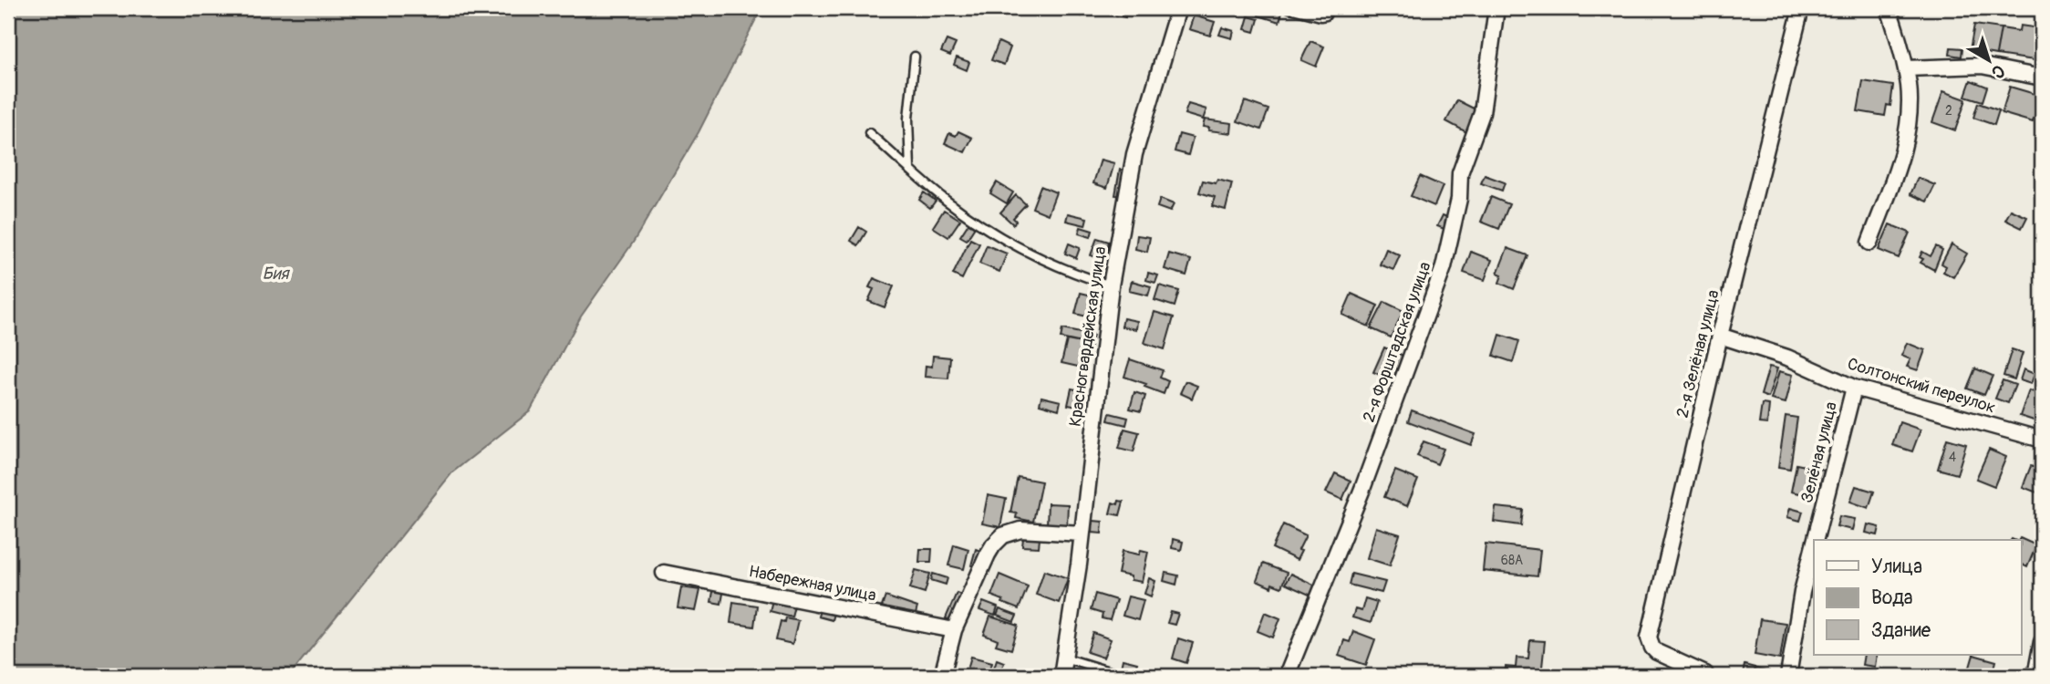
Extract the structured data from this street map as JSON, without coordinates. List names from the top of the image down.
{
  "streets": {
    "street": [
      "Красногвардейская улица",
      "2-я Форштадская улица",
      "2-я Зелёная улица",
      "Солтонский переулок",
      "Зелёная улица",
      "Набережная улица"
    ]
  },
  "crossings": [
    ["2-я Зелёная улица", "Солтонский переулок"],
    ["Солтонский переулок", "Зелёная улица"]
  ],
  "water": ["Бия"],
  "house_numbers": ["2", "4", "68А"],
  "legend": ["Улица", "Вода", "Здание"],
  "north": "bottom right"
}
